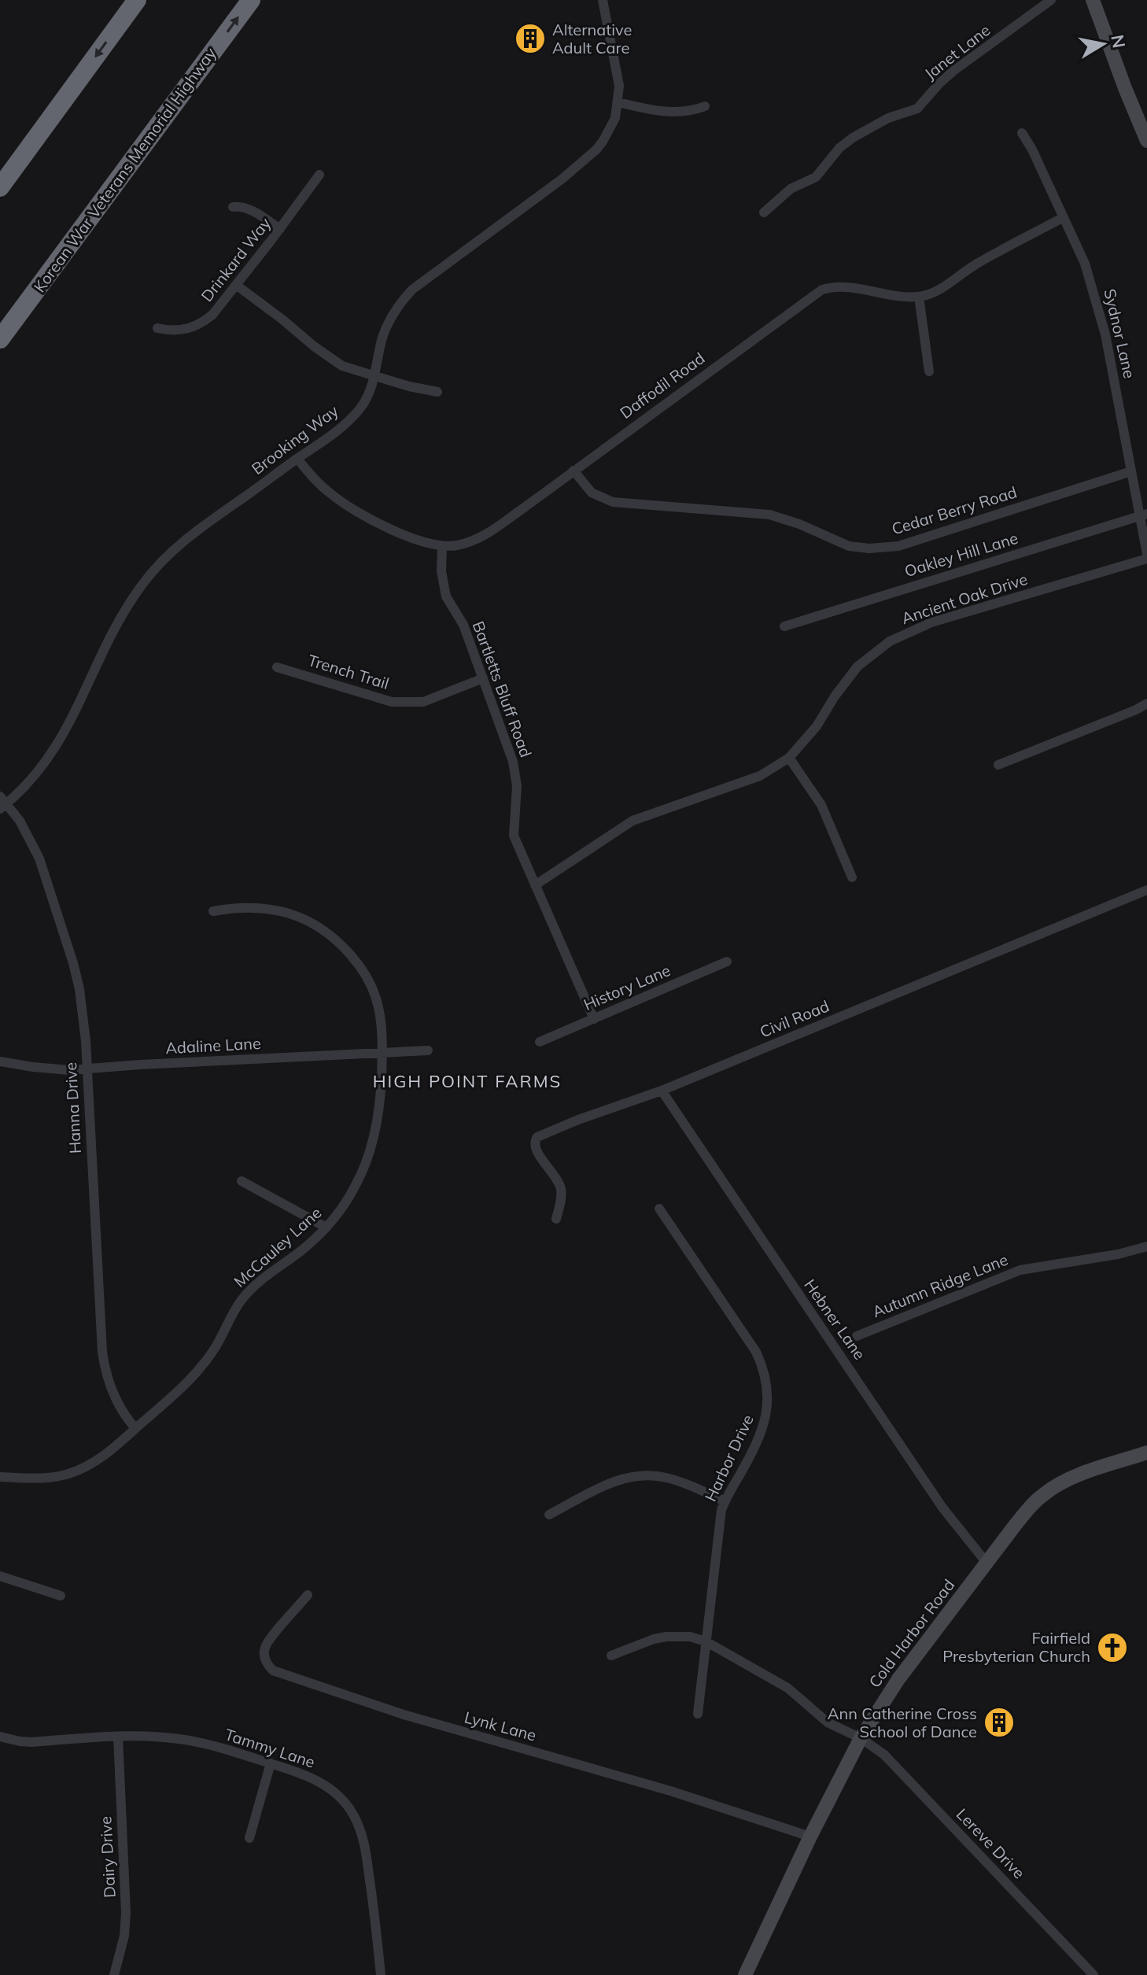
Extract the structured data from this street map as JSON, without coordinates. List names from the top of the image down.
{
  "streets": {
    "highway": ["Korean War Veterans Memorial Highway"],
    "main road": ["Cold Harbor Road"],
    "street": [
      "Janet Lane",
      "Drinkard Way",
      "Sydnor Lane",
      "Daffodil Road",
      "Brooking Way",
      "Cedar Berry Road",
      "Oakley Hill Lane",
      "Ancient Oak Drive",
      "Trench Trail",
      "Bartletts Bluff Road",
      "History Lane",
      "Civil Road",
      "Adaline Lane",
      "Hanna Drive",
      "McCauley Lane",
      "Autumn Ridge Lane",
      "Hebner Lane",
      "Harbor Drive",
      "Lynk Lane",
      "Tammy Lane",
      "Lereve Drive",
      "Dairy Drive"
    ]
  },
  "crossings": [
    ["Sydnor Lane", "Cedar Berry Road"],
    ["Sydnor Lane", "Oakley Hill Lane"],
    ["Daffodil Road", "Brooking Way"],
    ["Daffodil Road", "Cedar Berry Road"],
    ["Daffodil Road", "Bartletts Bluff Road"],
    ["Brooking Way", "Hanna Drive"],
    ["Ancient Oak Drive", "Bartletts Bluff Road"],
    ["Trench Trail", "Bartletts Bluff Road"],
    ["Bartletts Bluff Road", "History Lane"],
    ["Civil Road", "Hebner Lane"],
    ["Adaline Lane", "Hanna Drive"],
    ["Adaline Lane", "McCauley Lane"],
    ["Hanna Drive", "McCauley Lane"],
    ["Hebner Lane", "Cold Harbor Road"],
    ["Harbor Drive", "Lereve Drive"],
    ["Cold Harbor Road", "Lynk Lane"],
    ["Cold Harbor Road", "Lereve Drive"],
    ["Tammy Lane", "Dairy Drive"]
  ],
  "districts": ["HIGH POINT FARMS"],
  "places": {
    "building": ["Alternative Adult Care", "Ann Catherine Cross School of Dance"],
    "church": ["Fairfield Presbyterian Church"]
  },
  "north": "right"
}
